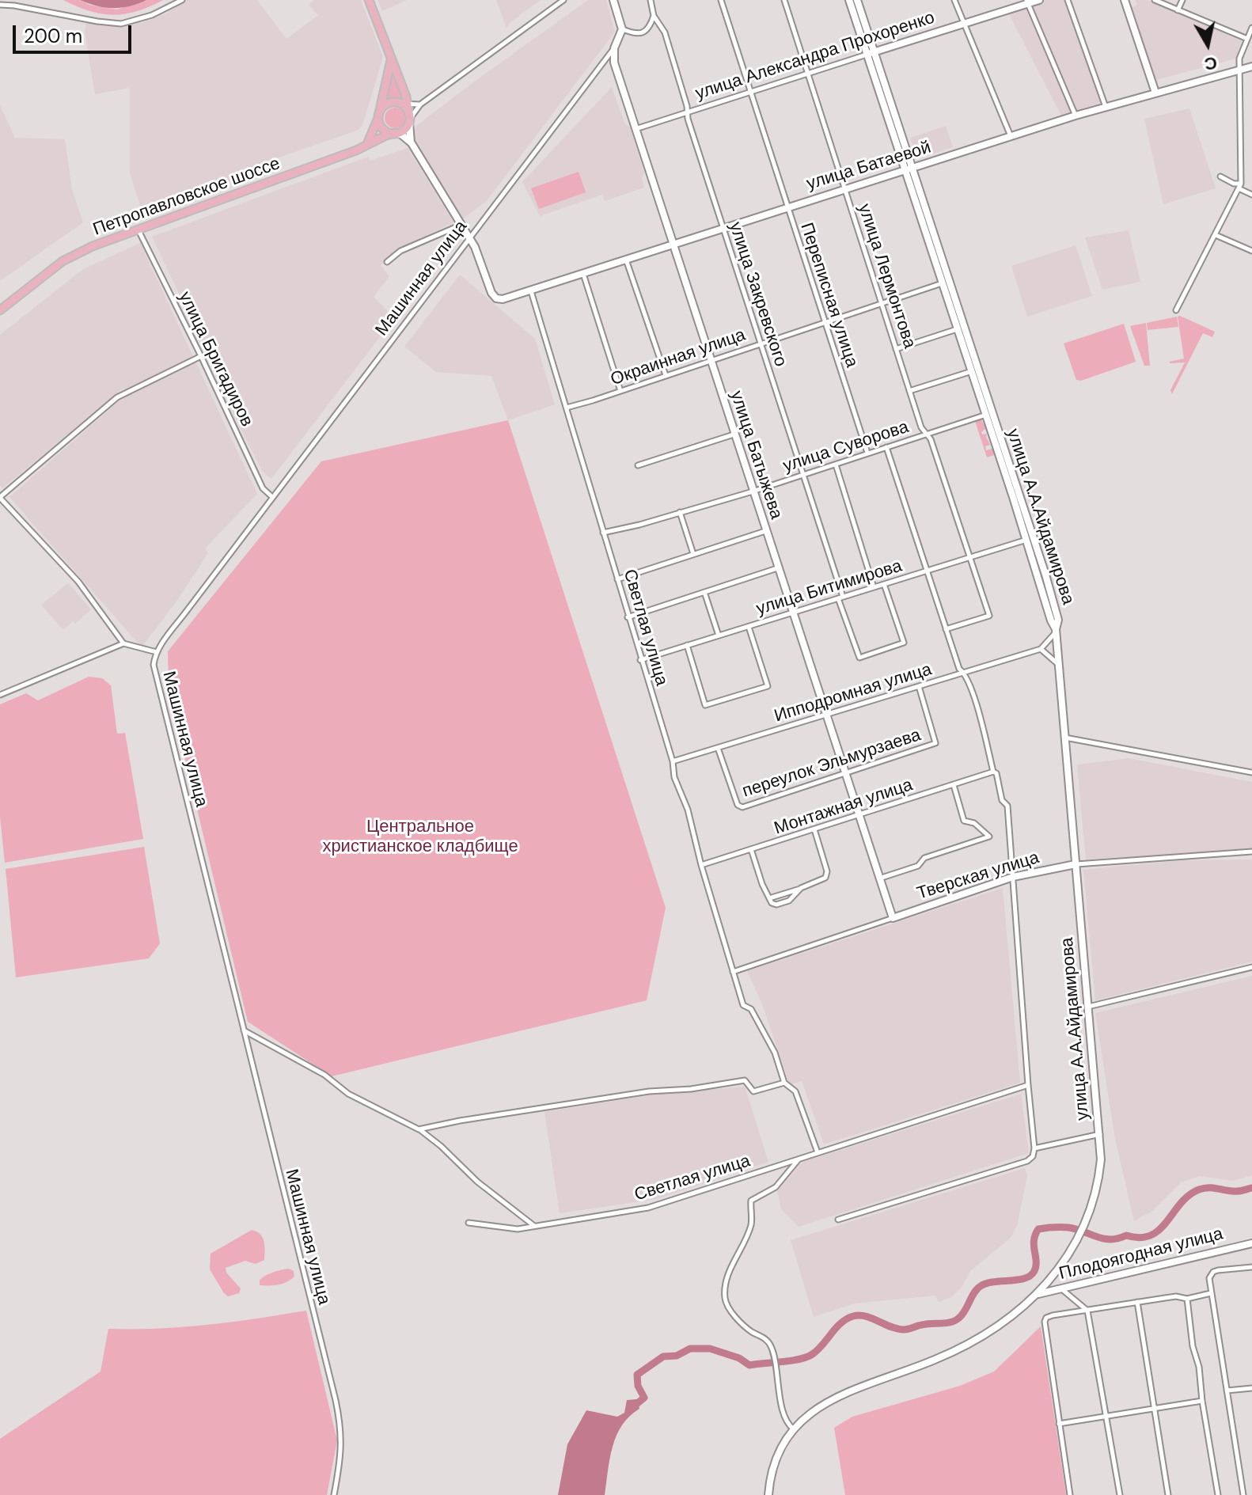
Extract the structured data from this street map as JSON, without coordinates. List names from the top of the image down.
{
  "streets": {
    "main road": [
      "улица Александра Прохоренко",
      "улица Батаевой",
      "Петропавловское шоссе",
      "улица Батыжева",
      "улица А.А.Айдамирова",
      "Тверская улица",
      "Плодоягодная улица"
    ],
    "street": [
      "улица Лермонтова",
      "Машинная улица",
      "улица Закревского",
      "Переписная улица",
      "Окраинная улица",
      "улица Бригадиров",
      "улица Суворова",
      "улица Битимирова",
      "Светлая улица",
      "Ипподромная улица",
      "переулок Эльмурзаева",
      "Монтажная улица"
    ]
  },
  "crossings": [
    ["улица Александра Прохоренко", "улица Лермонтова"],
    ["улица Александра Прохоренко", "улица Закревского"],
    ["улица Александра Прохоренко", "Переписная улица"],
    ["улица Александра Прохоренко", "улица Батыжева"],
    ["улица Александра Прохоренко", "улица А.А.Айдамирова"],
    ["улица Батаевой", "улица Лермонтова"],
    ["улица Батаевой", "Машинная улица"],
    ["улица Батаевой", "улица Закревского"],
    ["улица Батаевой", "Переписная улица"],
    ["улица Батаевой", "улица Батыжева"],
    ["улица Батаевой", "улица А.А.Айдамирова"],
    ["улица Батаевой", "Светлая улица"],
    ["Петропавловское шоссе", "улица Бригадиров"],
    ["улица Лермонтова", "Окраинная улица"],
    ["улица Лермонтова", "улица Суворова"],
    ["улица Лермонтова", "улица Битимирова"],
    ["Машинная улица", "улица Бригадиров"],
    ["Машинная улица", "улица Батыжева"],
    ["улица Закревского", "Окраинная улица"],
    ["улица Закревского", "улица Суворова"],
    ["улица Закревского", "улица Битимирова"],
    ["Переписная улица", "Окраинная улица"],
    ["Переписная улица", "улица Суворова"],
    ["Окраинная улица", "улица Батыжева"],
    ["Окраинная улица", "улица А.А.Айдамирова"],
    ["Окраинная улица", "Светлая улица"],
    ["улица Суворова", "улица Батыжева"],
    ["улица Суворова", "улица А.А.Айдамирова"],
    ["улица Суворова", "Светлая улица"],
    ["улица Батыжева", "улица Битимирова"],
    ["улица Батыжева", "Ипподромная улица"],
    ["улица Батыжева", "переулок Эльмурзаева"],
    ["улица Батыжева", "Монтажная улица"],
    ["улица Батыжева", "Тверская улица"],
    ["улица А.А.Айдамирова", "улица Битимирова"],
    ["улица А.А.Айдамирова", "Тверская улица"],
    ["улица А.А.Айдамирова", "Плодоягодная улица"],
    ["улица Битимирова", "Светлая улица"],
    ["Светлая улица", "Ипподромная улица"],
    ["Светлая улица", "Монтажная улица"],
    ["Светлая улица", "Тверская улица"],
    ["Ипподромная улица", "переулок Эльмурзаева"]
  ],
  "parks": ["Центральное христианское кладбище"],
  "scale_bar": "200 m",
  "north": "bottom"
}
